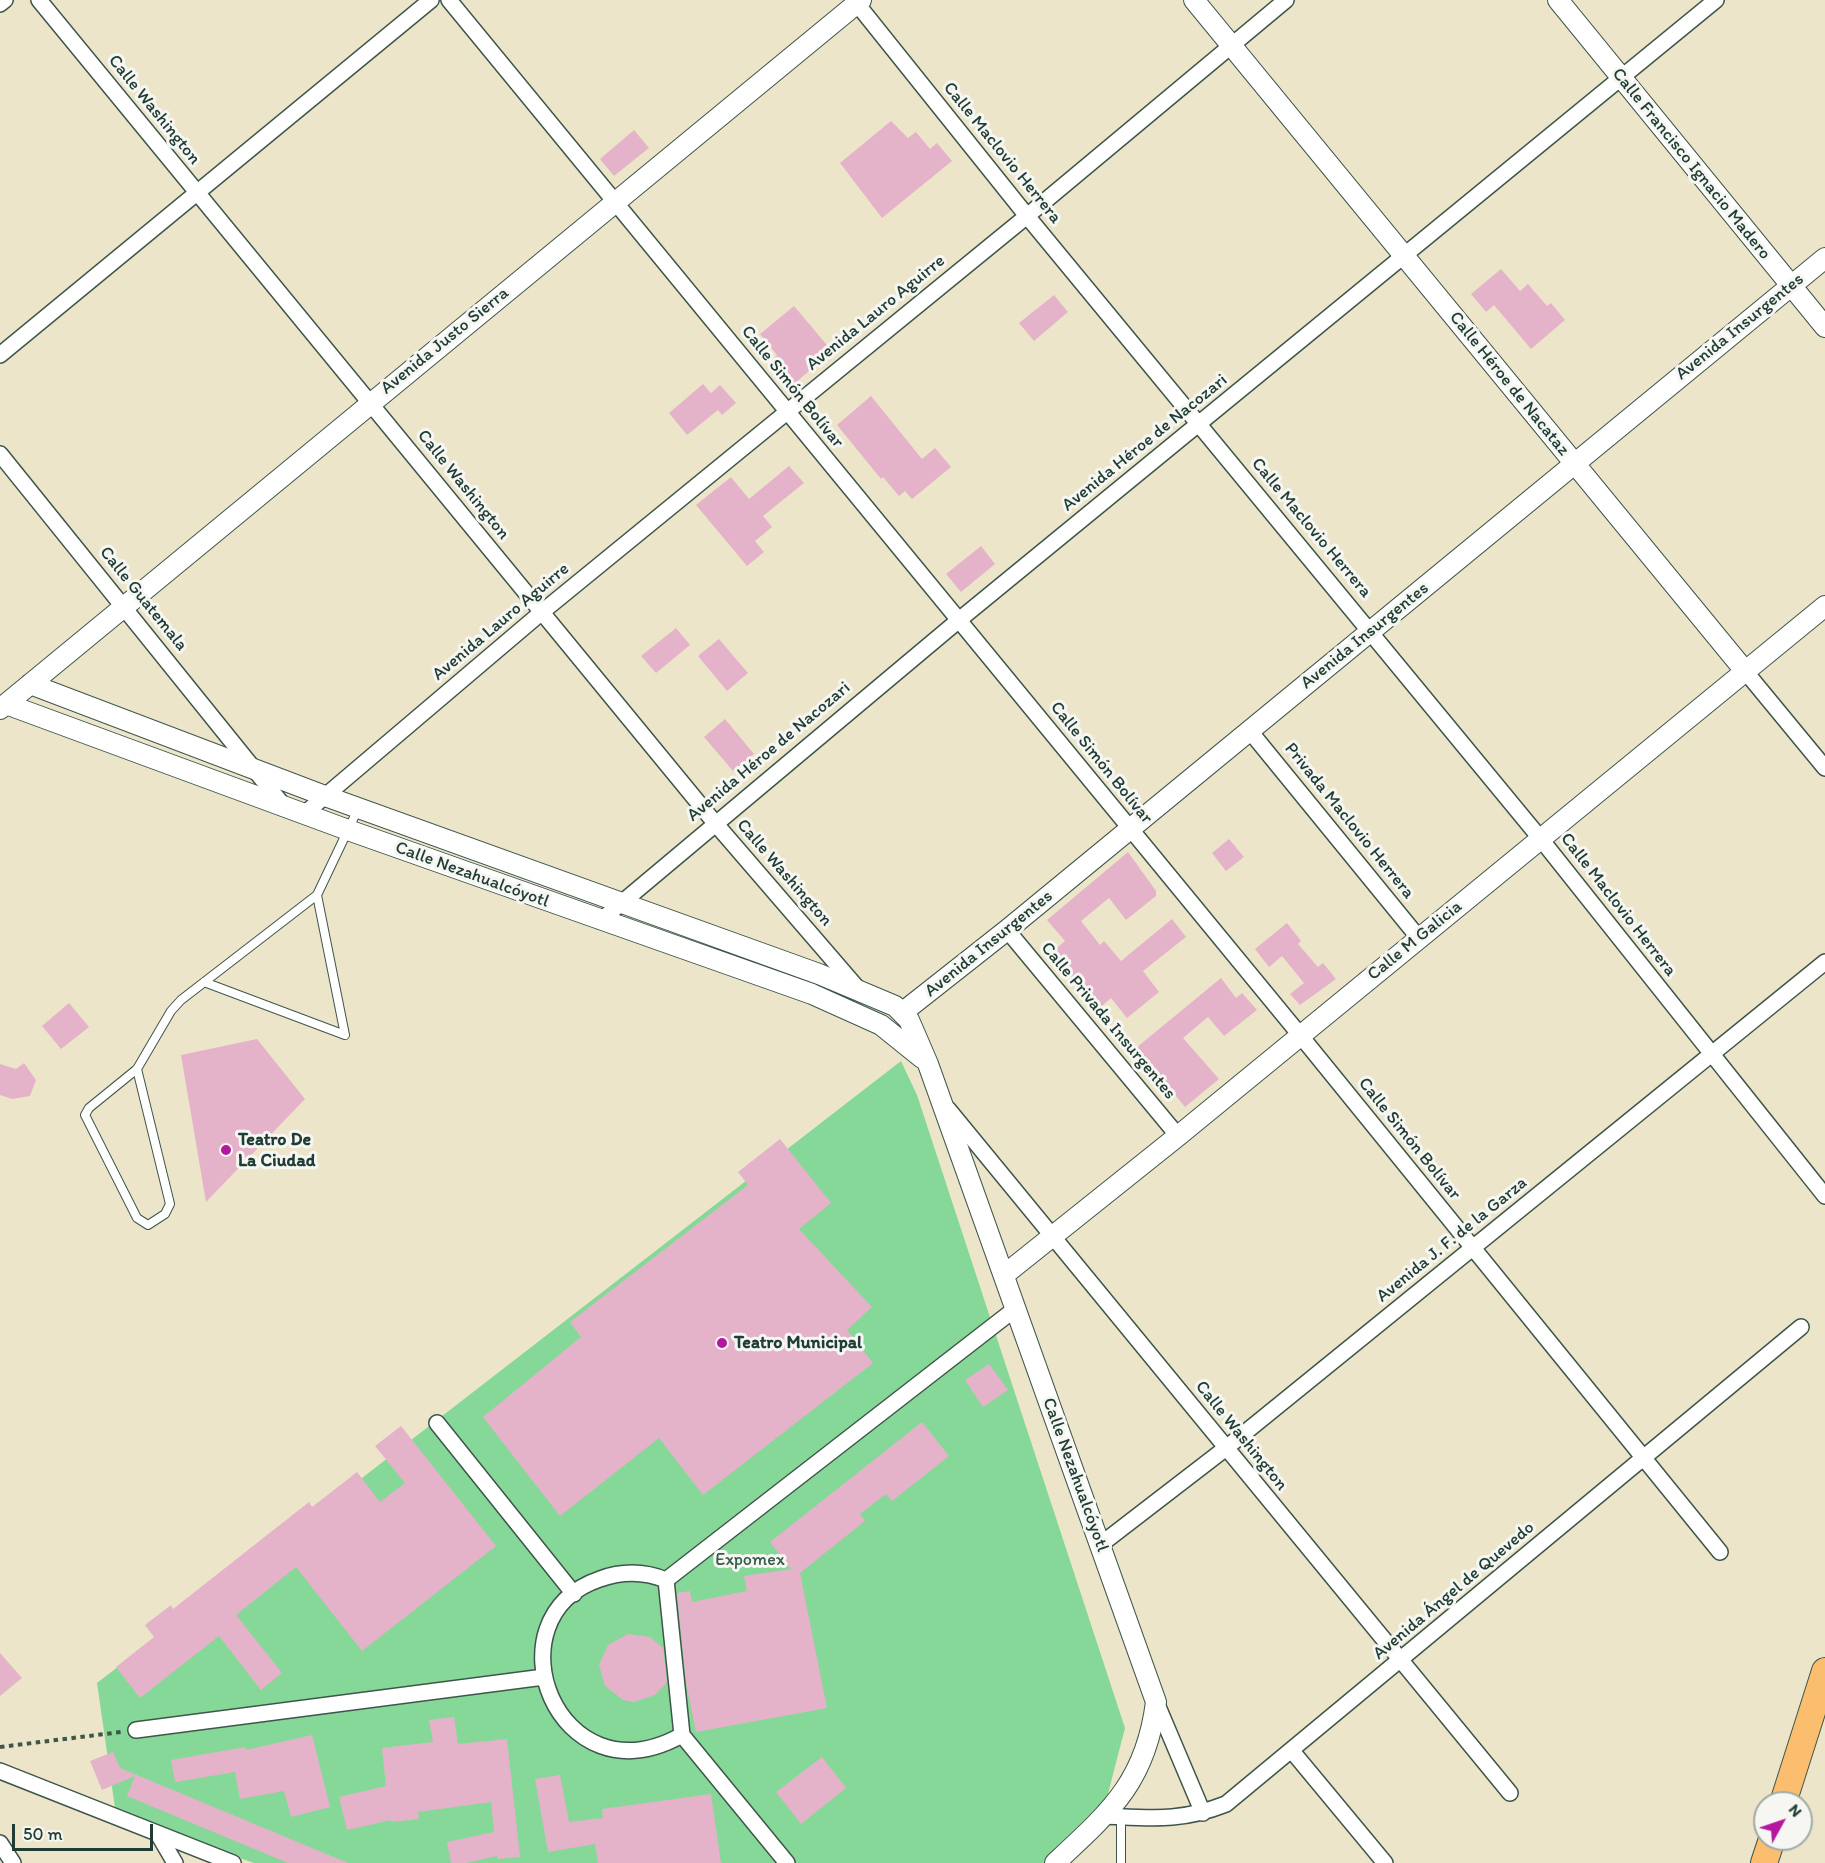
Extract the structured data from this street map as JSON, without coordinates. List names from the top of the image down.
{
  "streets": {
    "street": [
      "Calle Washington",
      "Calle Maclovio Herrera",
      "Calle Francisco Ignacio Madero",
      "Avenida Lauro Aguirre",
      "Avenida Insurgentes",
      "Avenida Justo Sierra",
      "Calle Héroe de Nacataz",
      "Calle Simón Bolívar",
      "Avenida Héroe de Nacozari",
      "Calle Guatemala",
      "Privada Maclovio Herrera",
      "Calle Nezahualcóyotl",
      "Calle M Galicia",
      "Calle Privada Insurgentes",
      "Avenida J. F. de la Garza",
      "Avenida Ángel de Quevedo"
    ]
  },
  "crossings": [
    ["Calle Washington", "Avenida Lauro Aguirre"],
    ["Calle Washington", "Avenida Justo Sierra"],
    ["Calle Washington", "Avenida Héroe de Nacozari"],
    ["Calle Washington", "Calle Nezahualcóyotl"],
    ["Calle Washington", "Calle M Galicia"],
    ["Calle Washington", "Avenida J. F. de la Garza"],
    ["Calle Washington", "Avenida Ángel de Quevedo"],
    ["Calle Maclovio Herrera", "Avenida Lauro Aguirre"],
    ["Calle Maclovio Herrera", "Avenida Insurgentes"],
    ["Calle Maclovio Herrera", "Avenida Justo Sierra"],
    ["Calle Maclovio Herrera", "Avenida Héroe de Nacozari"],
    ["Calle Maclovio Herrera", "Calle M Galicia"],
    ["Calle Maclovio Herrera", "Avenida J. F. de la Garza"],
    ["Calle Francisco Ignacio Madero", "Avenida Insurgentes"],
    ["Calle Francisco Ignacio Madero", "Avenida Héroe de Nacozari"],
    ["Avenida Lauro Aguirre", "Calle Héroe de Nacataz"],
    ["Avenida Lauro Aguirre", "Calle Simón Bolívar"],
    ["Avenida Lauro Aguirre", "Calle Nezahualcóyotl"],
    ["Avenida Insurgentes", "Calle Héroe de Nacataz"],
    ["Avenida Insurgentes", "Calle Simón Bolívar"],
    ["Avenida Insurgentes", "Privada Maclovio Herrera"],
    ["Avenida Insurgentes", "Calle Nezahualcóyotl"],
    ["Avenida Insurgentes", "Calle Privada Insurgentes"],
    ["Avenida Justo Sierra", "Calle Simón Bolívar"],
    ["Avenida Justo Sierra", "Calle Guatemala"],
    ["Avenida Justo Sierra", "Calle Nezahualcóyotl"],
    ["Calle Héroe de Nacataz", "Avenida Héroe de Nacozari"],
    ["Calle Héroe de Nacataz", "Calle M Galicia"],
    ["Calle Simón Bolívar", "Avenida Héroe de Nacozari"],
    ["Calle Simón Bolívar", "Calle M Galicia"],
    ["Calle Simón Bolívar", "Avenida J. F. de la Garza"],
    ["Calle Simón Bolívar", "Avenida Ángel de Quevedo"],
    ["Avenida Héroe de Nacozari", "Calle Nezahualcóyotl"],
    ["Calle Guatemala", "Calle Nezahualcóyotl"],
    ["Privada Maclovio Herrera", "Calle M Galicia"],
    ["Calle Nezahualcóyotl", "Calle M Galicia"],
    ["Calle Nezahualcóyotl", "Avenida J. F. de la Garza"],
    ["Calle Nezahualcóyotl", "Avenida Ángel de Quevedo"],
    ["Calle M Galicia", "Calle Privada Insurgentes"]
  ],
  "parks": ["Expomex"],
  "places": ["Teatro De La Ciudad", "Teatro Municipal"],
  "scale_bar": "50 m",
  "north": "top right"
}
